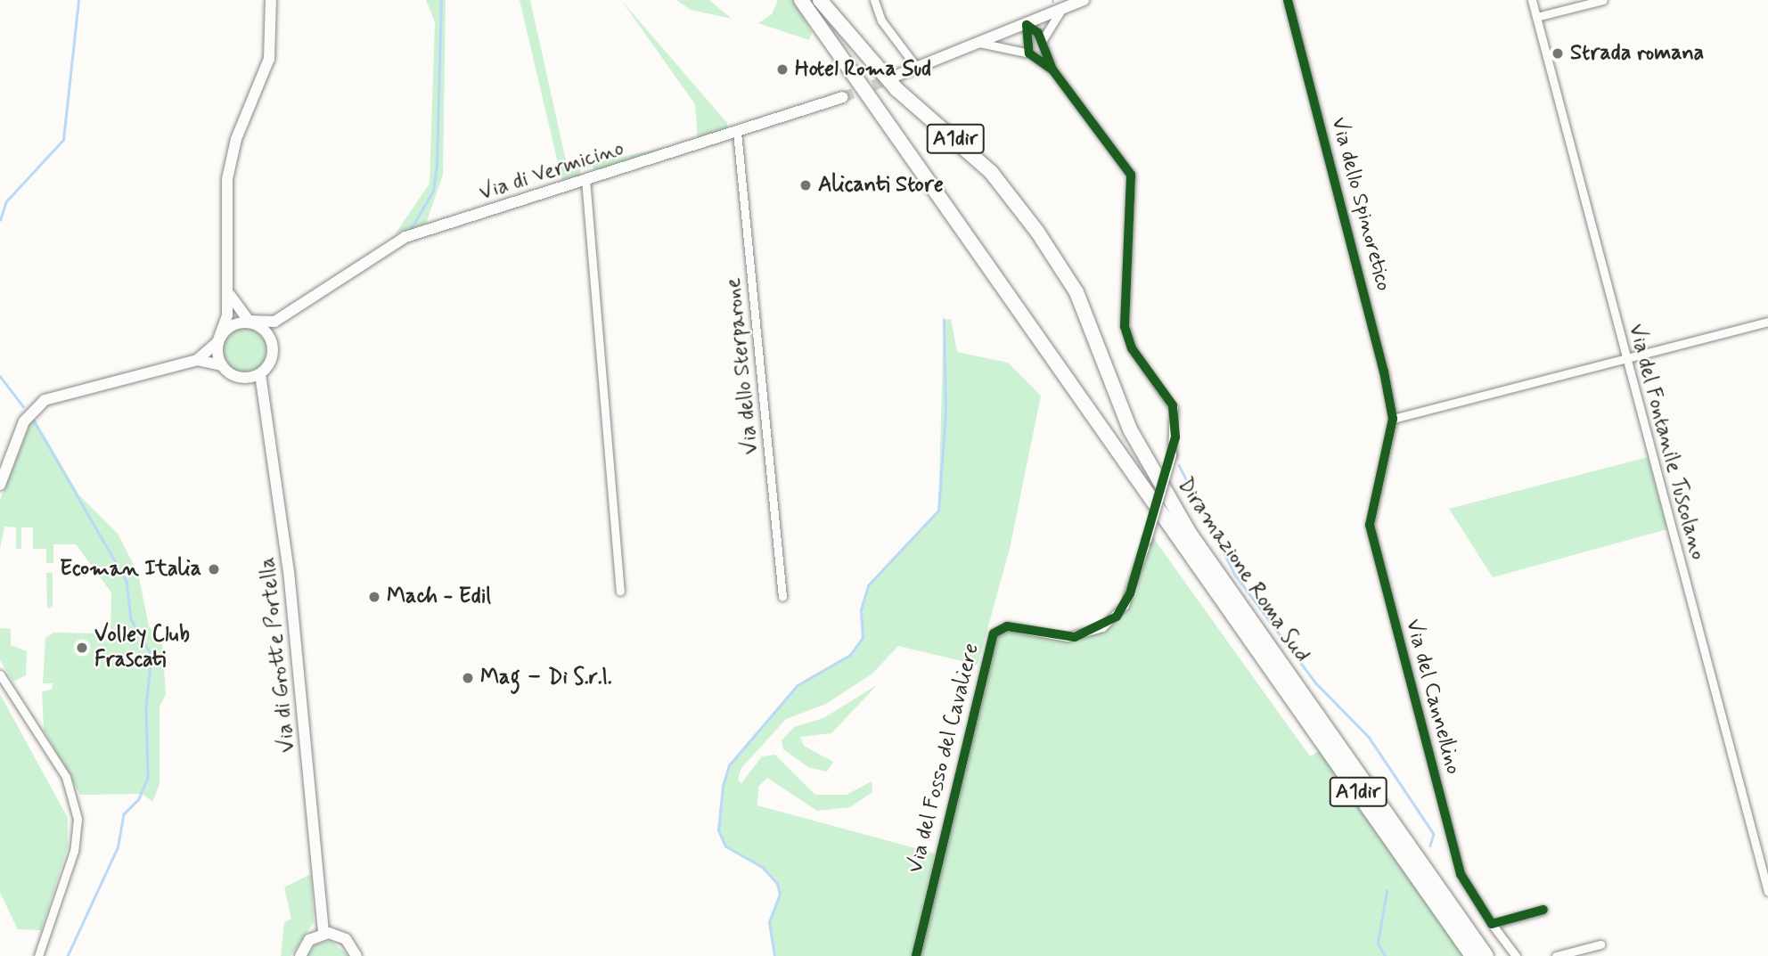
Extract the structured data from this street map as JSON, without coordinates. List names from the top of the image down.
{
  "streets": {
    "highway": ["A1dir", "Diramazione Roma Sud"],
    "main road": ["Via di Vermicino", "Via di Grotte Portella"],
    "street": [
      "Via dello Spinoretico",
      "Via dello Sterparone",
      "Via del Fontanile Tuscolano",
      "Via del Cannellino",
      "Via del Fosso del Cavaliere"
    ]
  },
  "crossings": [
    ["Via di Vermicino", "Via dello Sterparone"],
    ["Via di Vermicino", "Via di Grotte Portella"],
    ["Via dello Spinoretico", "Via del Cannellino"]
  ],
  "places": [
    "Strada romana",
    "Hotel Roma Sud",
    "Alicanti Store",
    "Ecoman Italia",
    "Mach - Edil",
    "Volley Club Frascati",
    "Mag – Di S.r.l."
  ]
}
